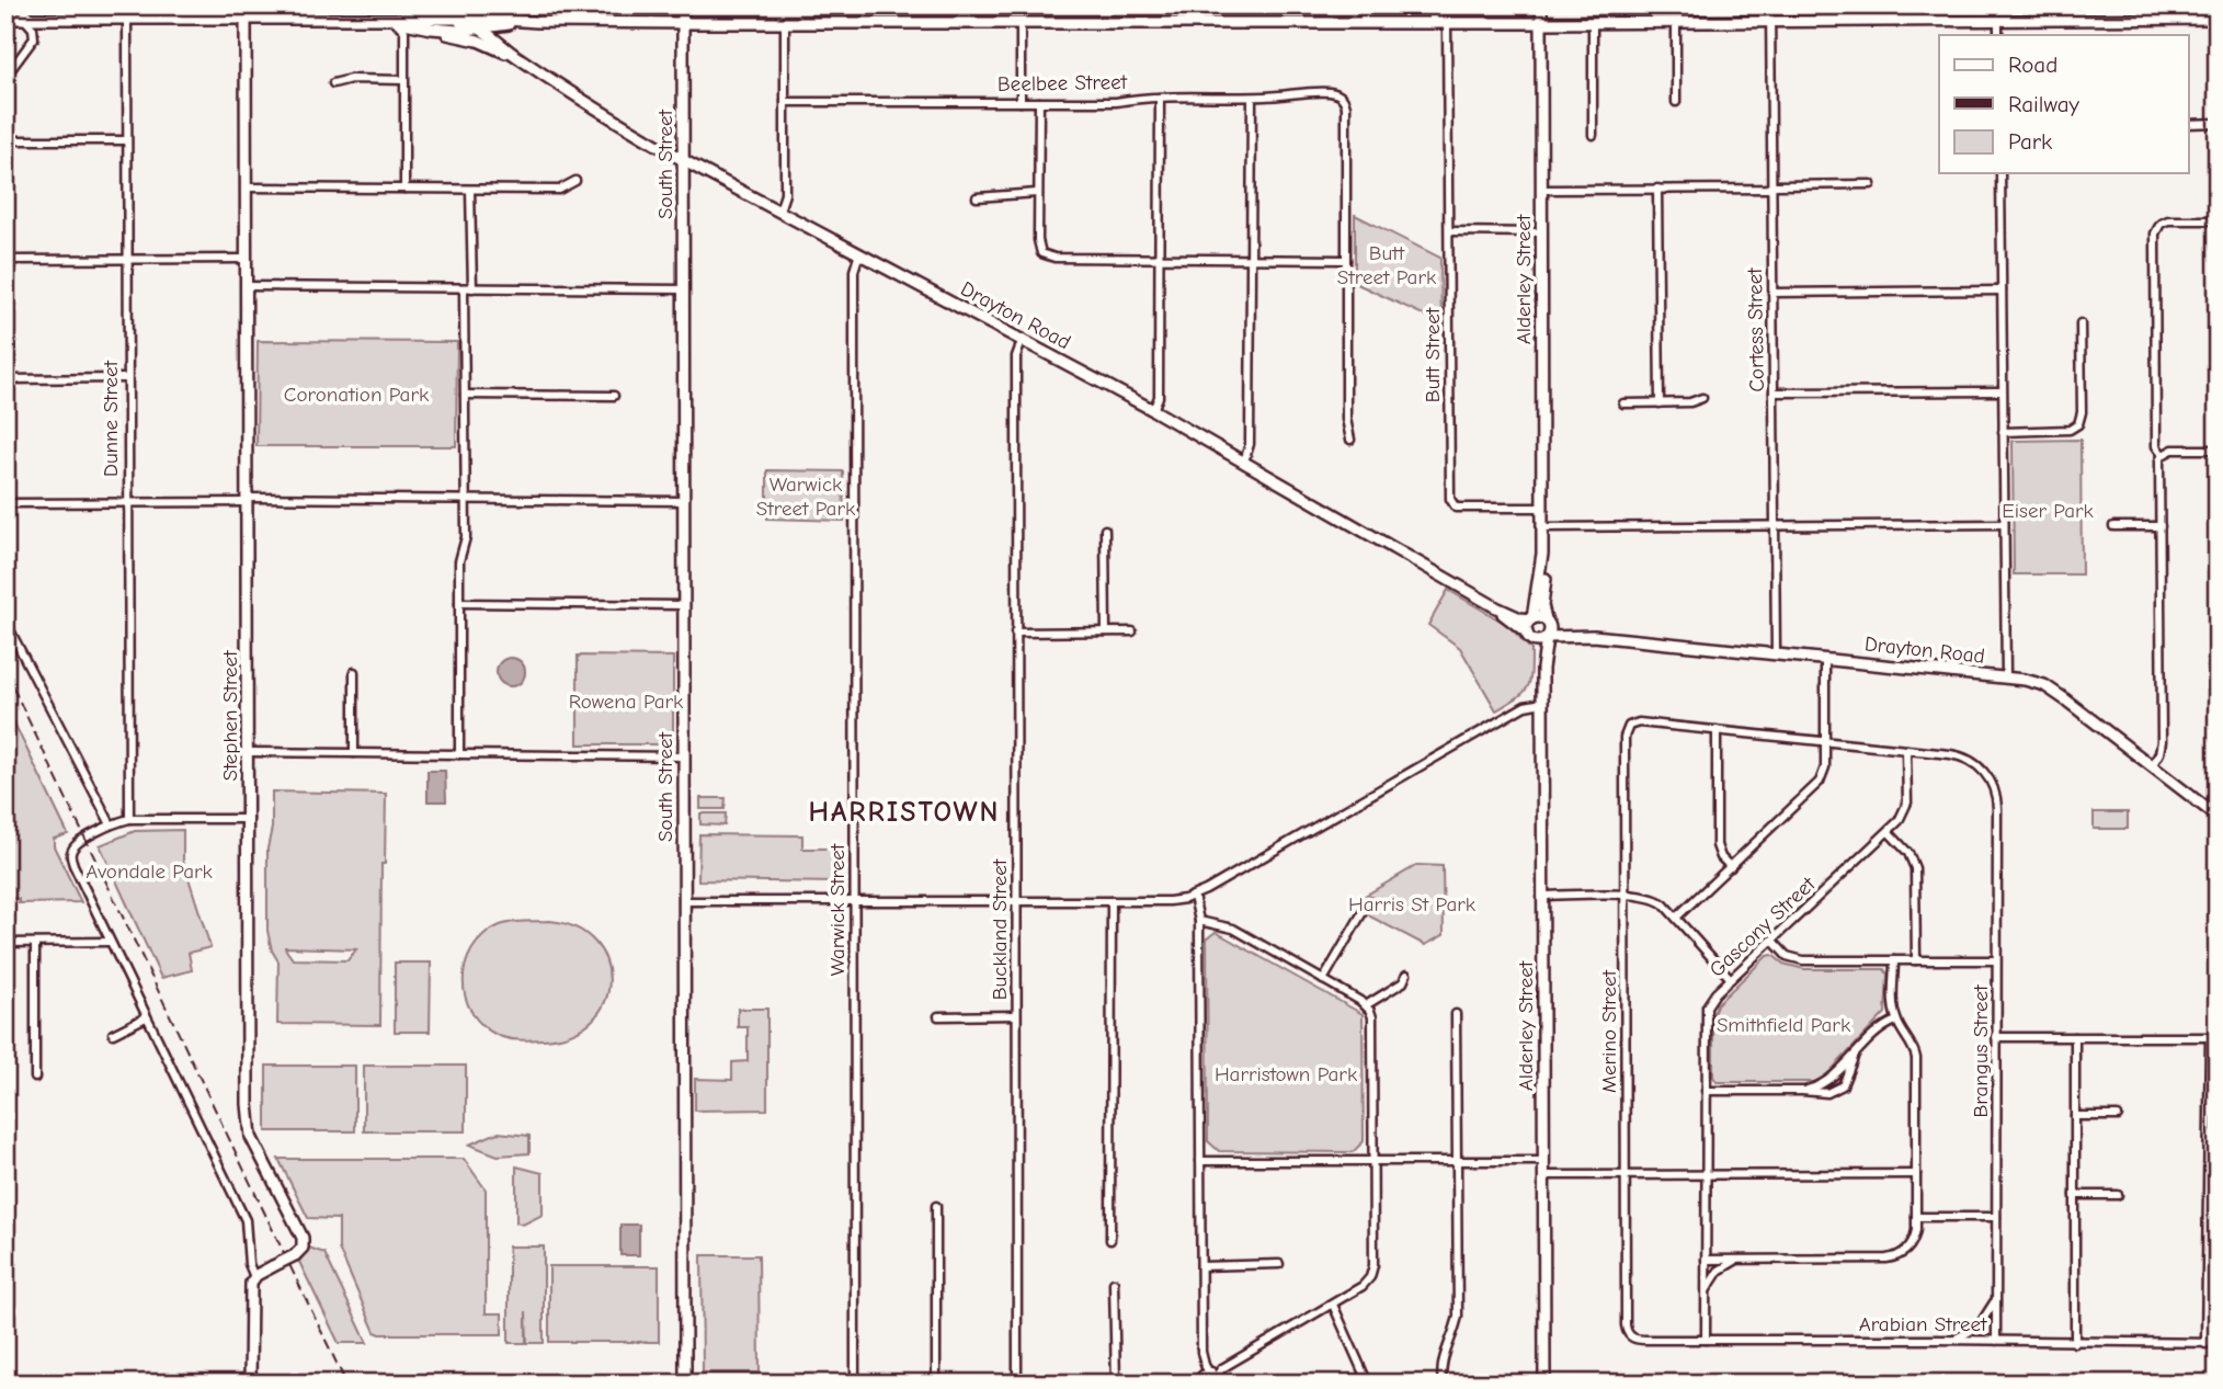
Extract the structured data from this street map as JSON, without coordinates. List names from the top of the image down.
{
  "streets": {
    "main road": [
      "South Street",
      "Alderley Street",
      "Drayton Road",
      "Stephen Street"
    ],
    "street": [
      "Beelbee Street",
      "Cortess Street",
      "Butt Street",
      "Dunne Street",
      "Warwick Street",
      "Gascony Street",
      "Buckland Street",
      "Merino Street",
      "Brangus Street",
      "Arabian Street"
    ]
  },
  "crossings": [
    ["South Street", "Drayton Road"],
    ["Alderley Street", "Drayton Road"],
    ["Alderley Street", "Butt Street"],
    ["Drayton Road", "Cortess Street"],
    ["Drayton Road", "Warwick Street"],
    ["Drayton Road", "Buckland Street"],
    ["Gascony Street", "Brangus Street"],
    ["Gascony Street", "Arabian Street"],
    ["Merino Street", "Arabian Street"],
    ["Brangus Street", "Arabian Street"]
  ],
  "districts": ["HARRISTOWN"],
  "parks": [
    "Butt Street Park",
    "Coronation Park",
    "Warwick Street Park",
    "Eiser Park",
    "Rowena Park",
    "Avondale Park",
    "Harris St Park",
    "Smithfield Park",
    "Harristown Park"
  ],
  "legend": ["Road", "Railway", "Park"]
}
